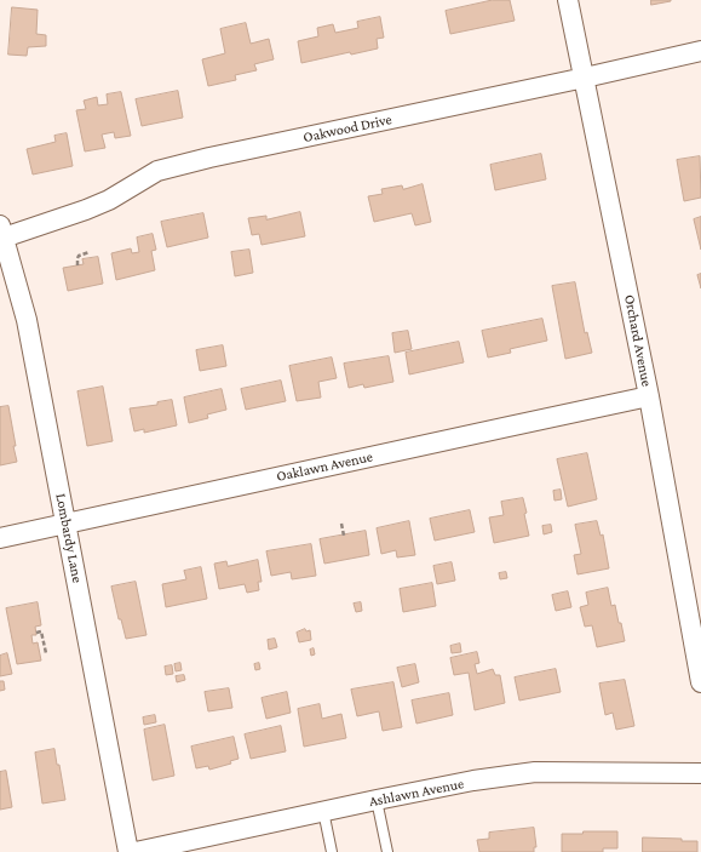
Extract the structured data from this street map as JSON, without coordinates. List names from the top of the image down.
{
  "streets": {
    "street": [
      "Oakwood Drive",
      "Orchard Avenue",
      "Oaklawn Avenue",
      "Lombardy Lane",
      "Ashlawn Avenue"
    ]
  },
  "crossings": [
    ["Oakwood Drive", "Orchard Avenue"],
    ["Oakwood Drive", "Lombardy Lane"],
    ["Orchard Avenue", "Oaklawn Avenue"],
    ["Oaklawn Avenue", "Lombardy Lane"]
  ]
}
